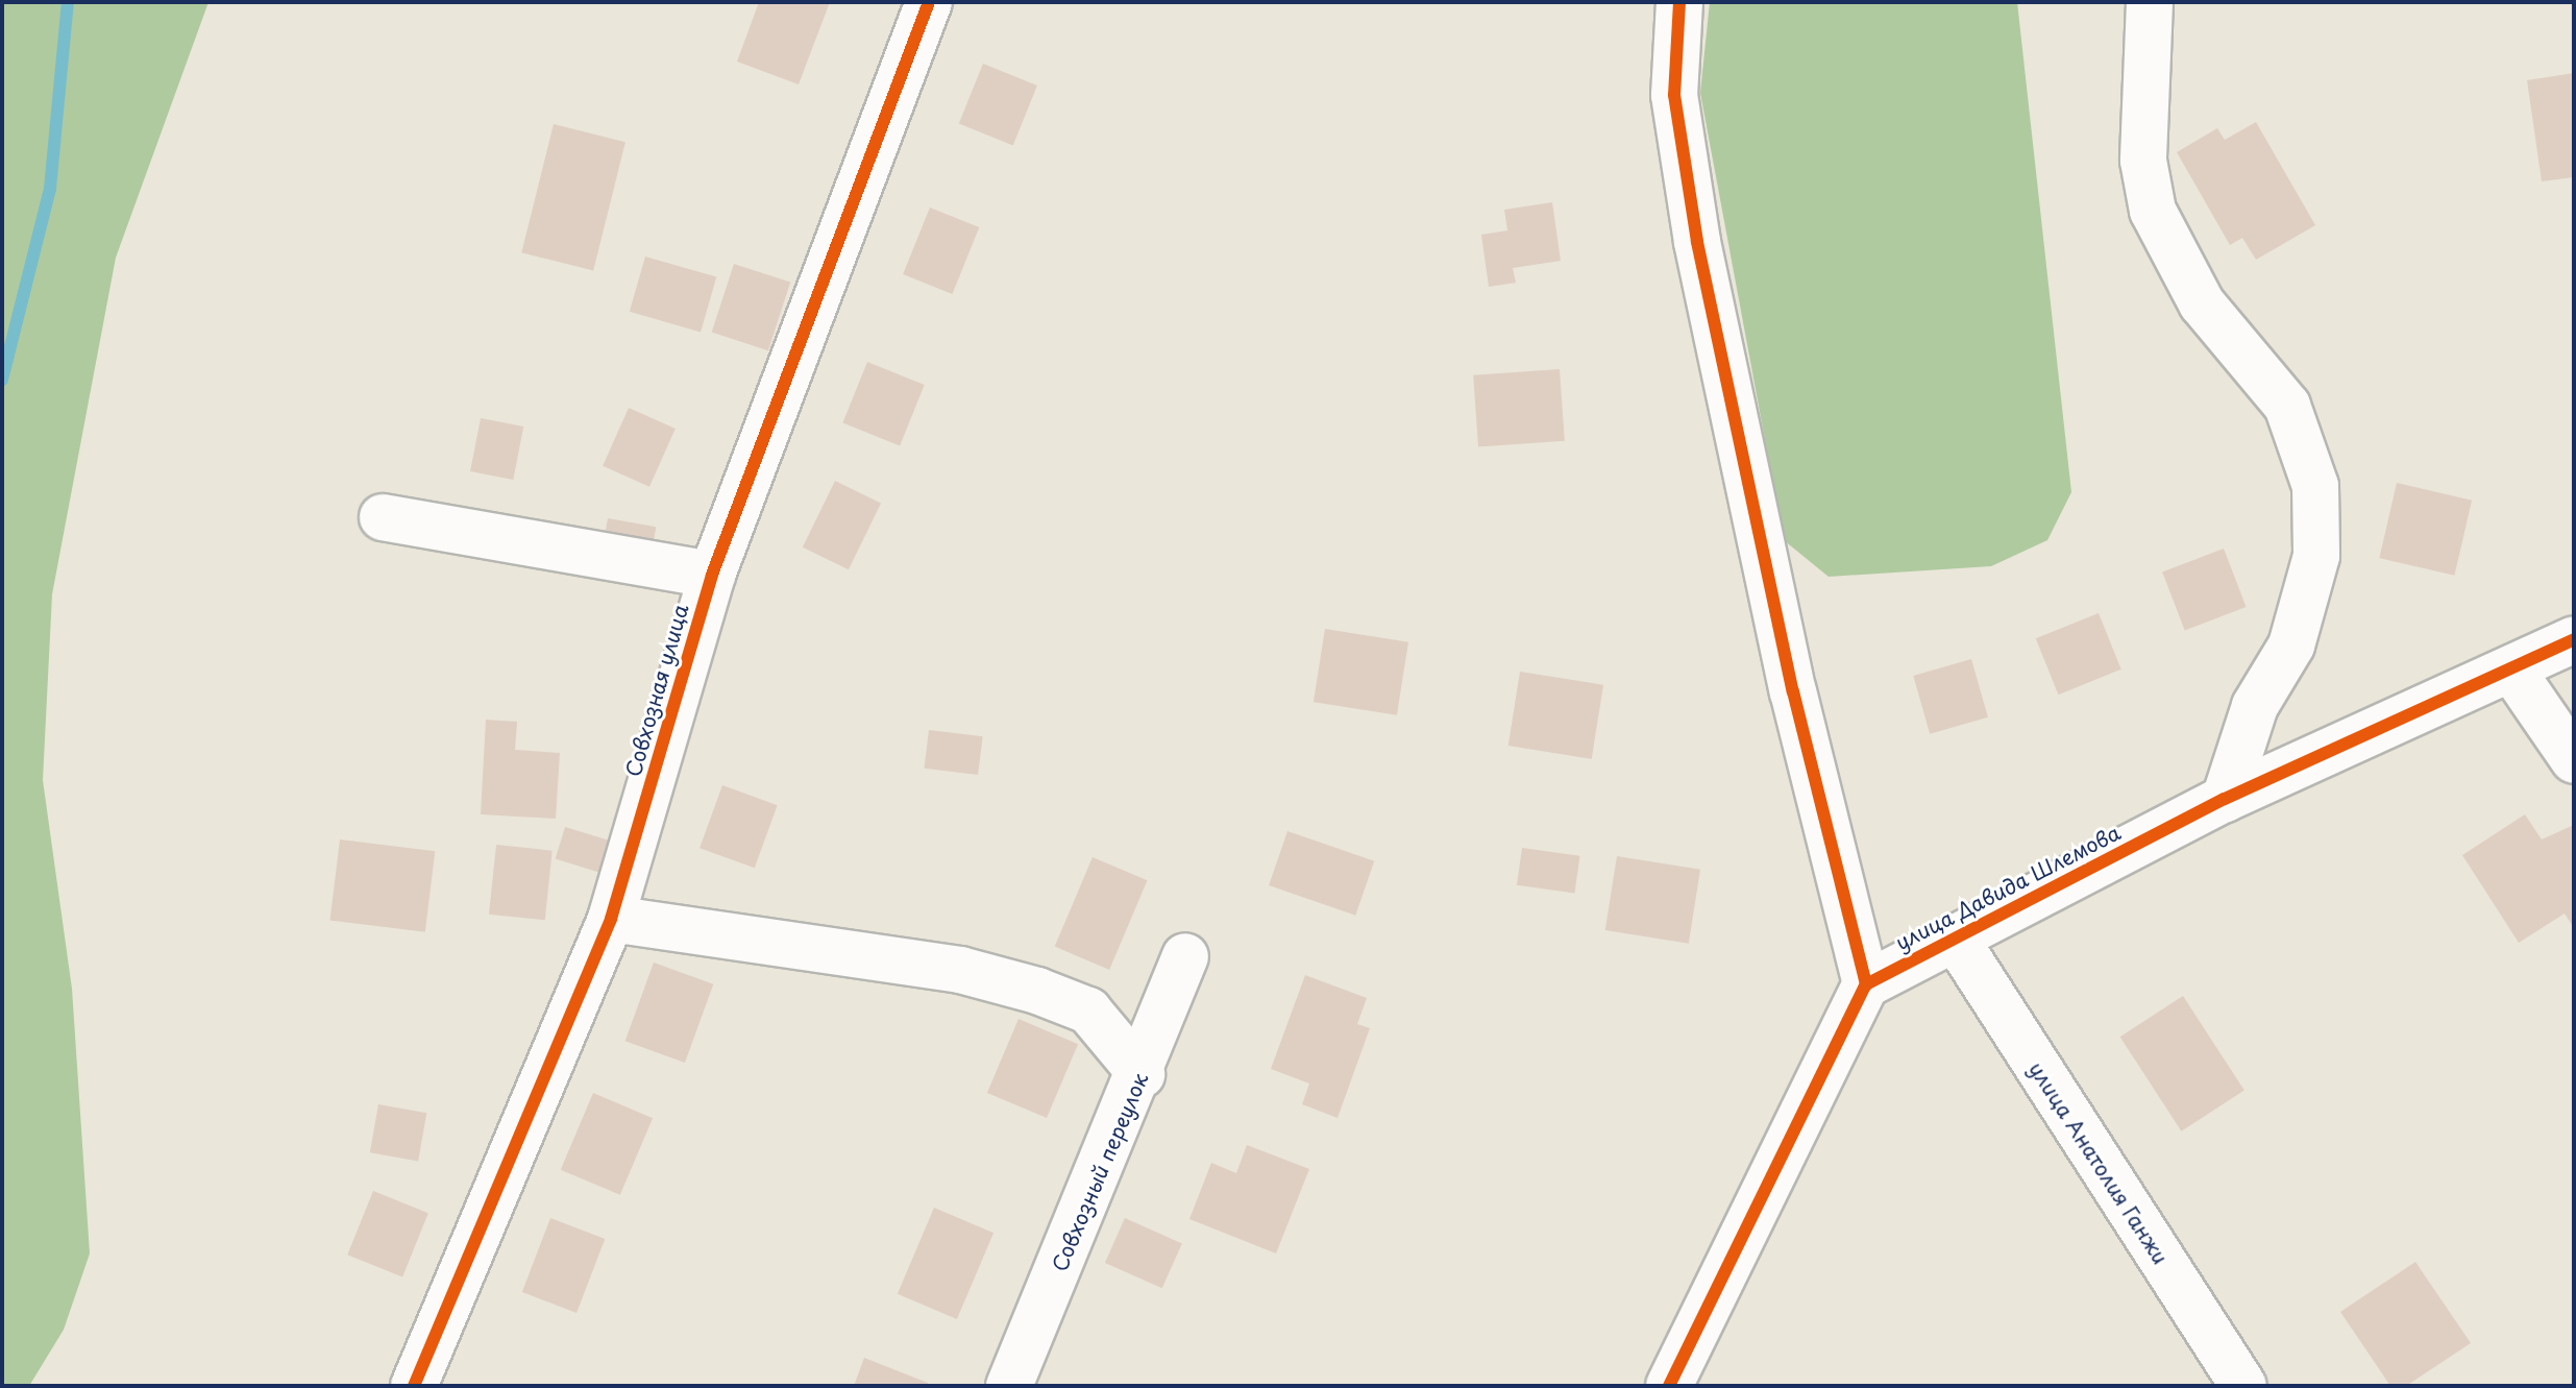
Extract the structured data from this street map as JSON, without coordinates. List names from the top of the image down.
{
  "streets": {
    "street": [
      "Совхозная улица",
      "улица Давида Шлемова",
      "улица Анатолия Ганжи",
      "Совхозный переулок"
    ]
  },
  "crossings": [
    ["улица Давида Шлемова", "улица Анатолия Ганжи"]
  ]
}
